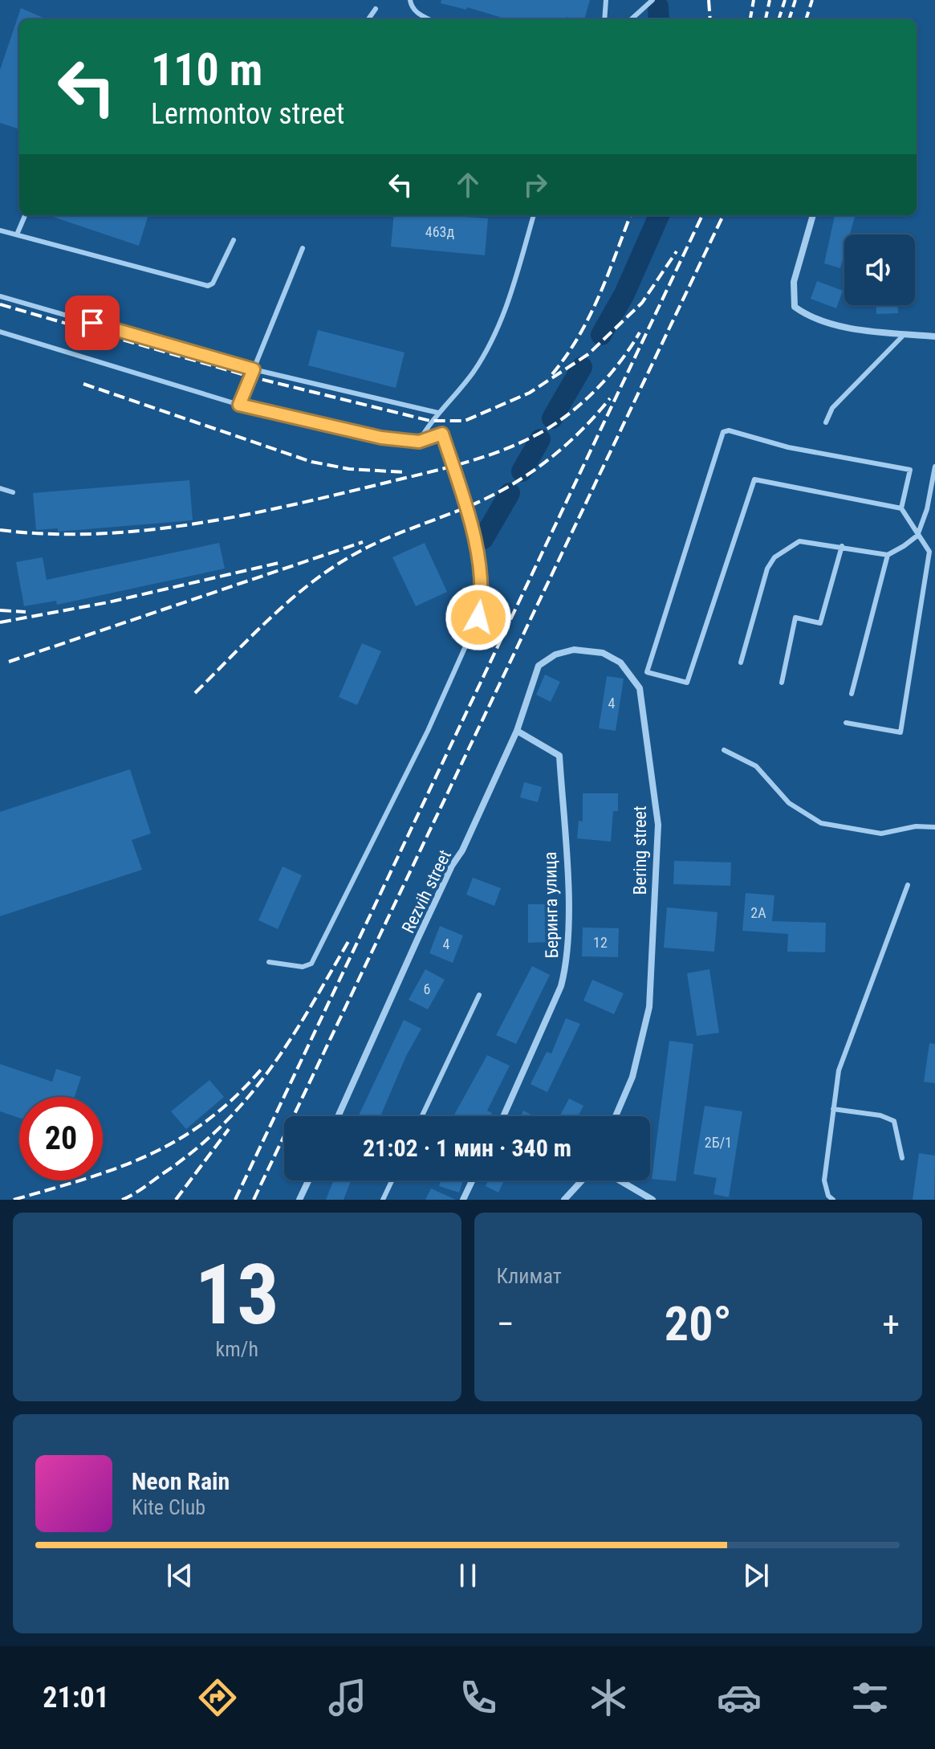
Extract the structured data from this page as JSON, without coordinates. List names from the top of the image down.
{
  "streets": {
    "street": ["Bering street", "Rezvih street", "Беринга улица"]
  },
  "crossings": [
    ["Bering street", "Rezvih street"],
    ["Rezvih street", "Беринга улица"]
  ],
  "house_numbers": [
    "463д",
    "4",
    "2А",
    "12",
    "4",
    "6",
    "2Б/1"
  ],
  "page": {
    "turn": ["110 m", "Lermontov street"],
    "limit": "20",
    "trip": "21:02 · 1 мин · 340 m",
    "tile": [
      ["13", "km/h"],
      "Климат"
    ],
    "heat": ["−", "20°", "+"],
    "song": ["Neon Rain", "Kite Club"],
    "tabs": "21:01"
  }
}
